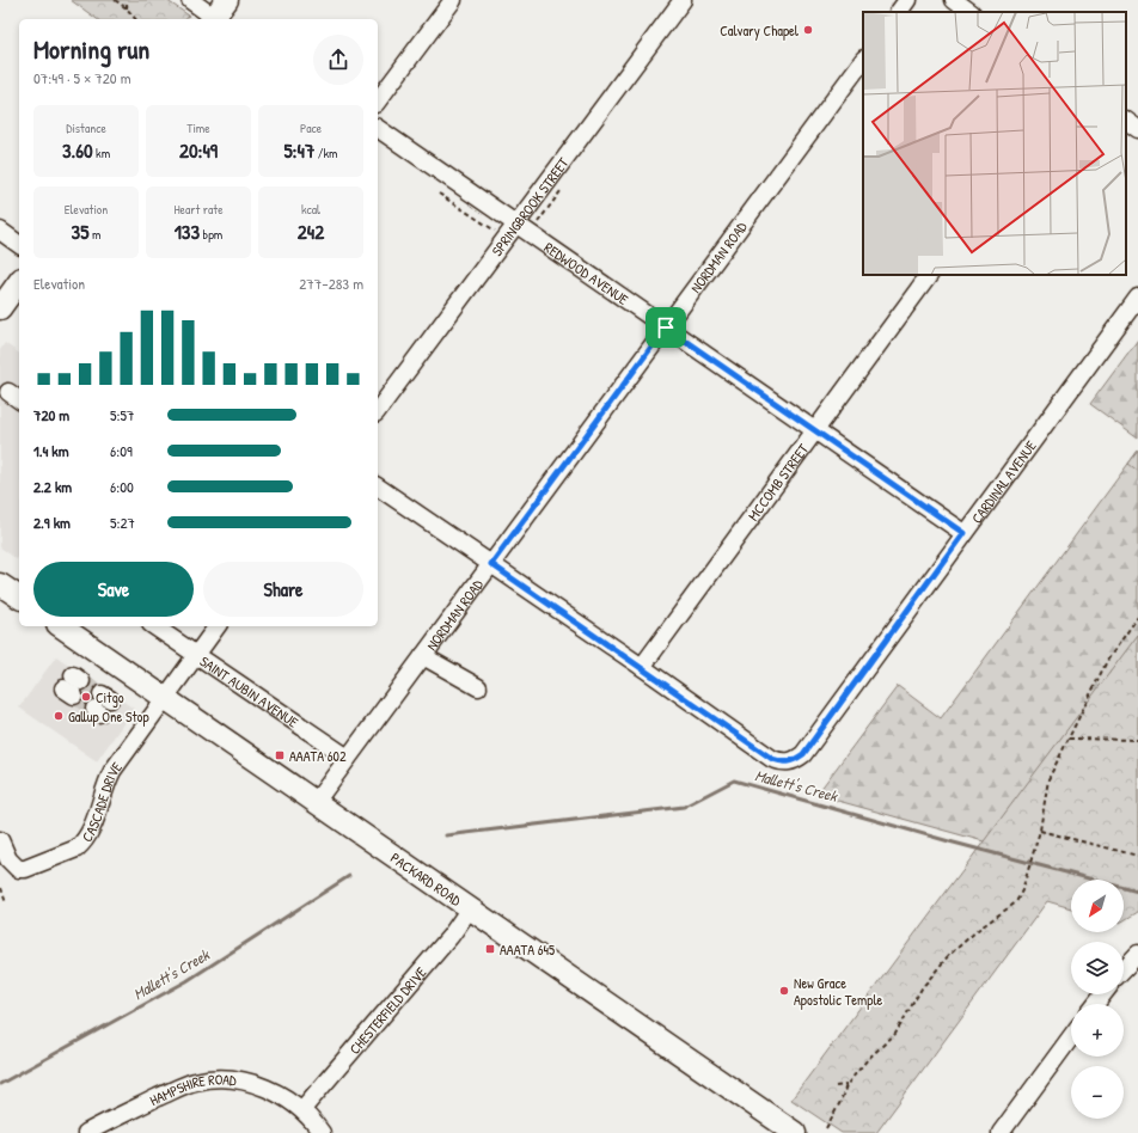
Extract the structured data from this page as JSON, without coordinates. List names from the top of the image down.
{
  "streets": {
    "main road": ["PACKARD ROAD"],
    "street": [
      "SPRINGBROOK STREET",
      "NORDMAN ROAD",
      "REDWOOD AVENUE",
      "CARDINAL AVENUE",
      "MCCOMB STREET",
      "SAINT AUBIN AVENUE",
      "CASCADE DRIVE",
      "CHESTERFIELD DRIVE",
      "HAMPSHIRE ROAD"
    ]
  },
  "crossings": [
    ["SPRINGBROOK STREET", "REDWOOD AVENUE"],
    ["NORDMAN ROAD", "REDWOOD AVENUE"],
    ["NORDMAN ROAD", "SAINT AUBIN AVENUE"],
    ["NORDMAN ROAD", "PACKARD ROAD"],
    ["REDWOOD AVENUE", "CARDINAL AVENUE"],
    ["REDWOOD AVENUE", "MCCOMB STREET"],
    ["CARDINAL AVENUE", "MCCOMB STREET"],
    ["CASCADE DRIVE", "PACKARD ROAD"],
    ["PACKARD ROAD", "CHESTERFIELD DRIVE"],
    ["CHESTERFIELD DRIVE", "HAMPSHIRE ROAD"]
  ],
  "water": ["Mallett's Creek"],
  "places": {
    "other": [
      "Calvary Chapel",
      "Citgo",
      "Gallup One Stop",
      "New Grace Apostolic Temple"
    ],
    "transit": ["AAATA 602", "AAATA 645"]
  },
  "north": "bottom left",
  "page": {
    "heading": ["Morning run", "07:49 · 5 × 720 m"],
    "stats": [
      ["Distance", "3.60 km"],
      ["Time", "20:49"],
      ["Pace", "5:47 /km"],
      ["Elevation", "35 m"],
      ["Heart rate", "133 bpm"],
      ["kcal", "242"]
    ],
    "chart": ["Elevation", "277–283 m"],
    "list": [
      {
        "name": "720 m",
        "note": "5:57"
      },
      {
        "name": "1.4 km",
        "note": "6:09"
      },
      {
        "name": "2.2 km",
        "note": "6:00"
      },
      {
        "name": "2.9 km",
        "note": "5:27"
      }
    ],
    "buttons": ["Save", "Share"],
    "map_buttons": ["+", "−"]
  }
}
